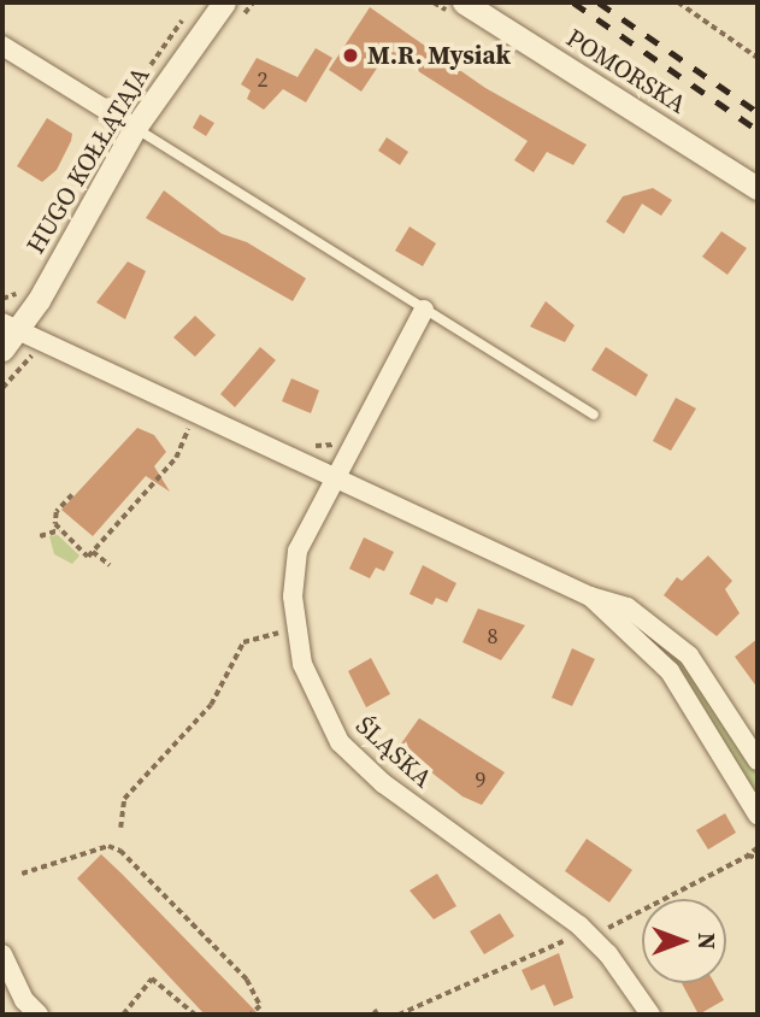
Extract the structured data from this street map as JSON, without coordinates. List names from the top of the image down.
{
  "streets": {
    "street": ["POMORSKA", "HUGO KOŁŁĄTAJA", "ŚLĄSKA"]
  },
  "places": ["M.R. Mysiak"],
  "house_numbers": ["2", "8", "9"],
  "north": "right"
}
